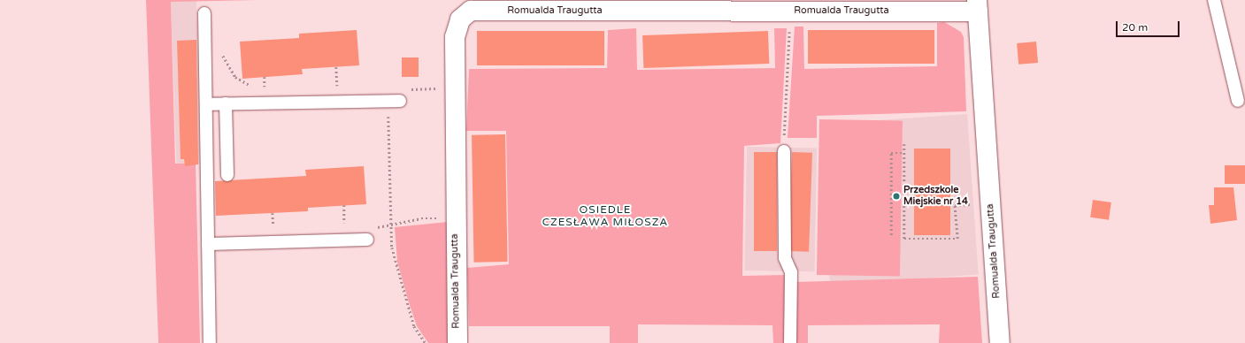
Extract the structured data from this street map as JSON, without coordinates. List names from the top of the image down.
{
  "streets": {
    "street": ["Romualda Traugutta"]
  },
  "districts": ["OSIEDLE CZESŁAWA MIŁOSZA"],
  "places": ["Przedszkole Miejskie nr 14"],
  "scale_bar": "20 m"
}
